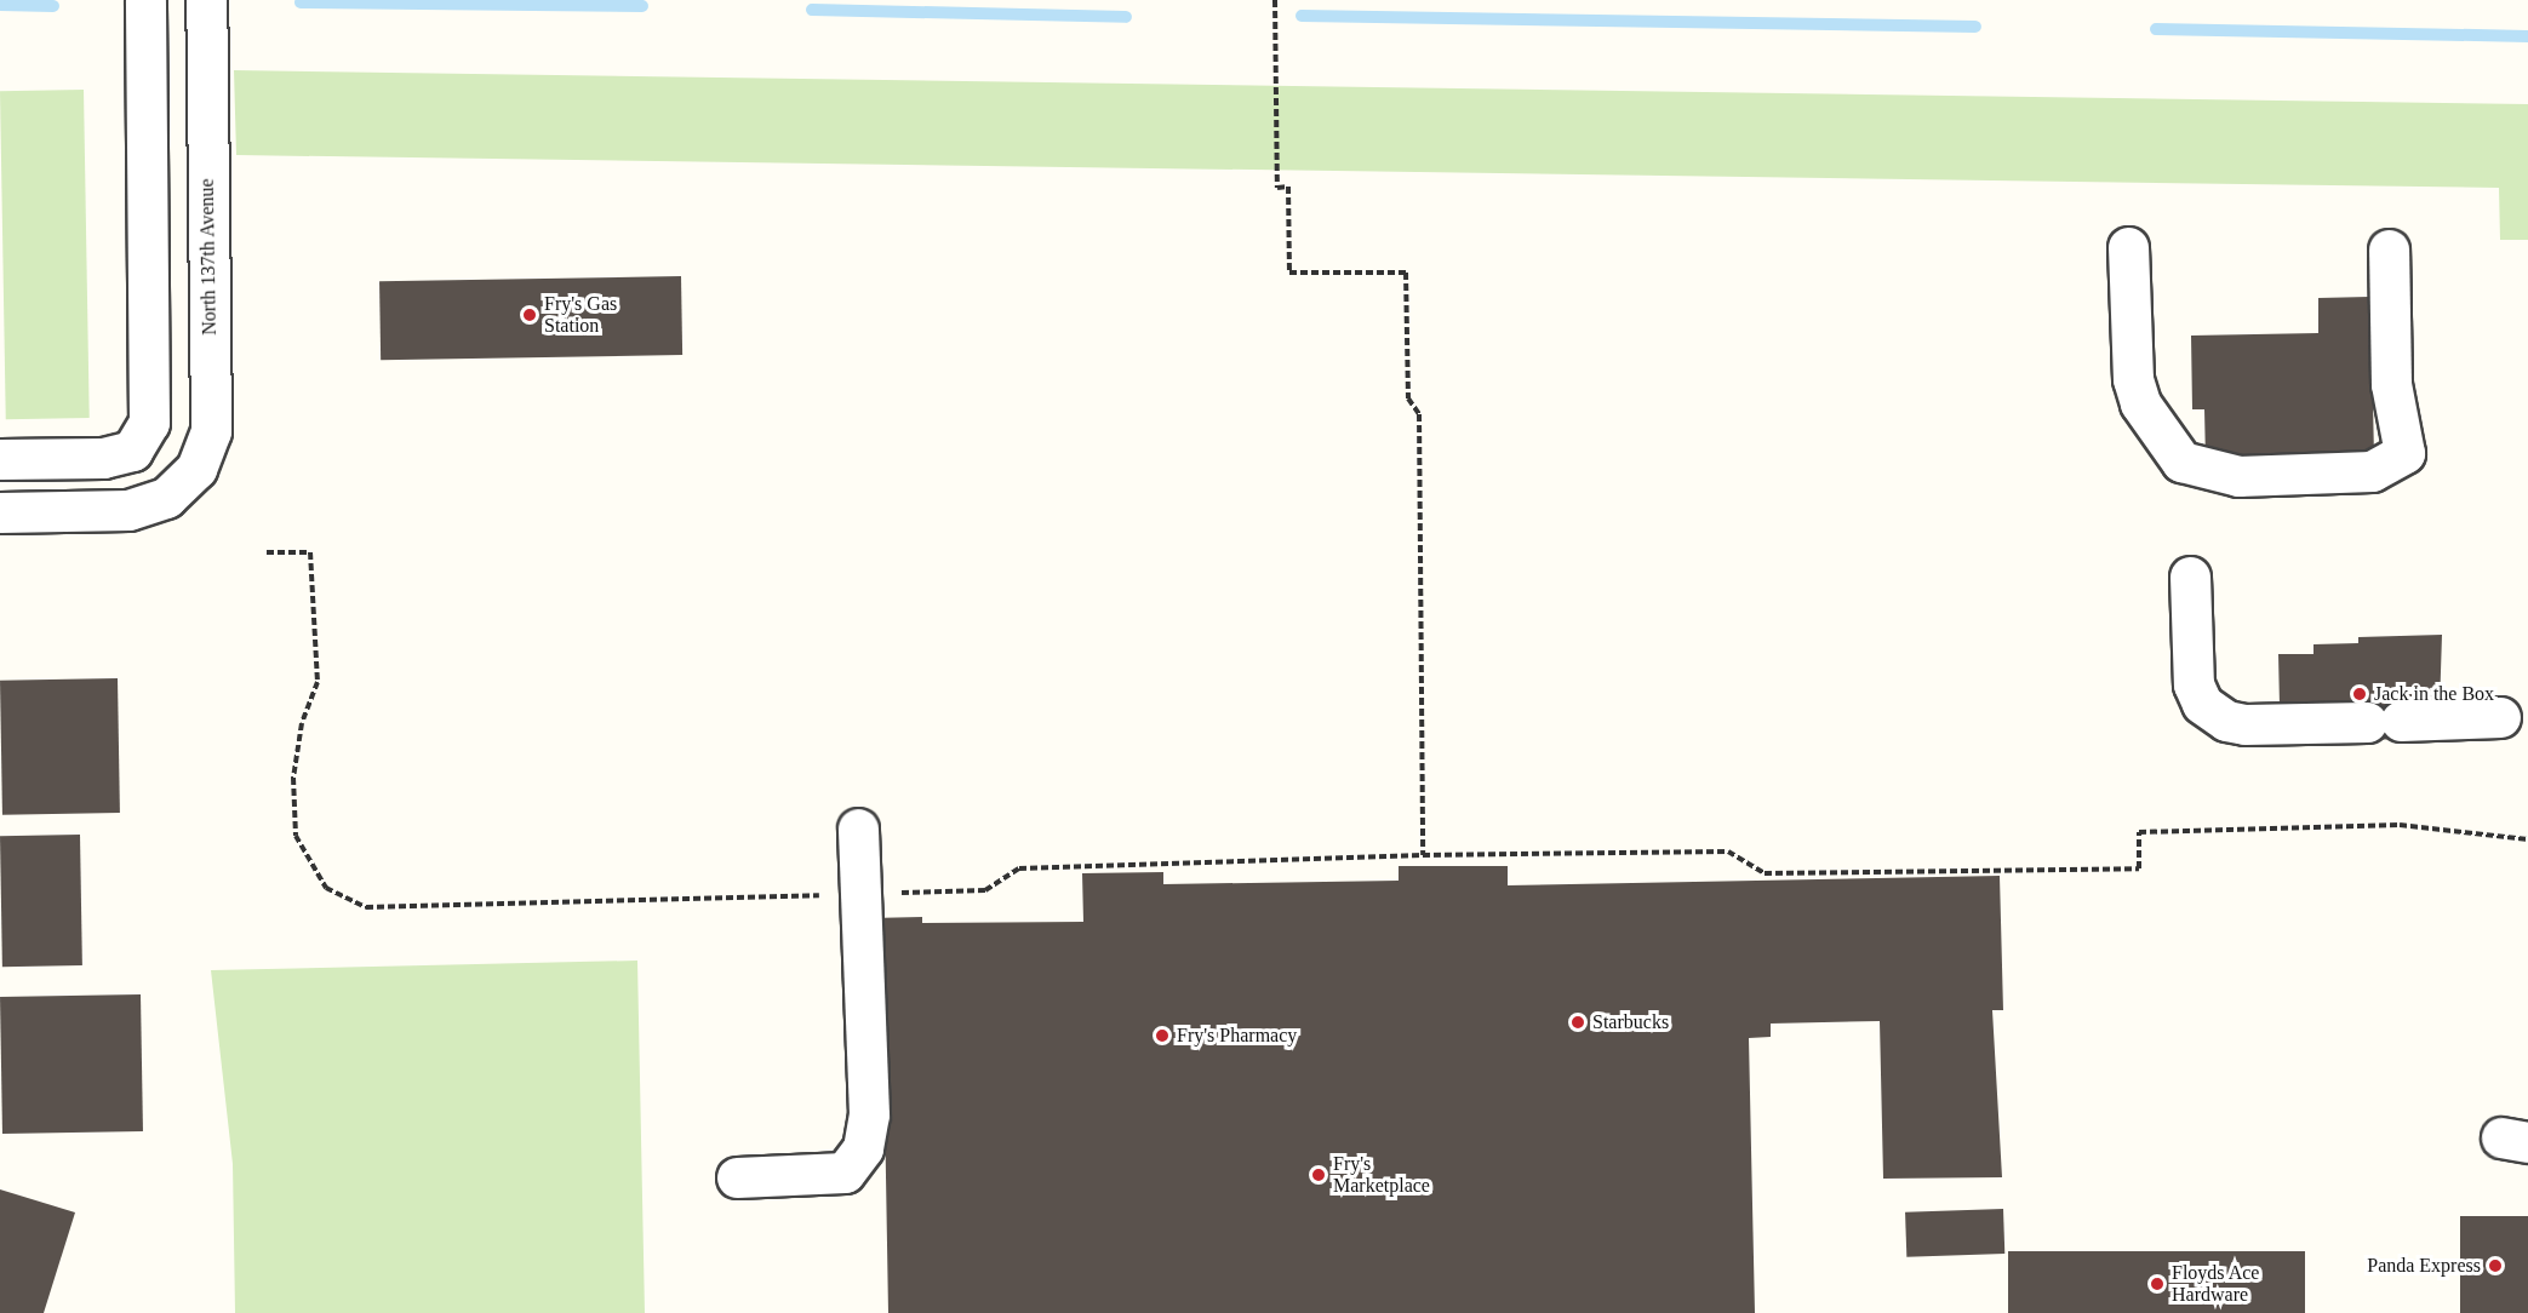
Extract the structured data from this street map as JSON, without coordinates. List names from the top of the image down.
{
  "streets": {
    "street": ["North 137th Avenue"]
  },
  "places": [
    "Fry's Gas Station",
    "Jack in the Box",
    "Starbucks",
    "Fry's Pharmacy",
    "Fry's Marketplace",
    "Panda Express",
    "Floyds Ace Hardware"
  ]
}
